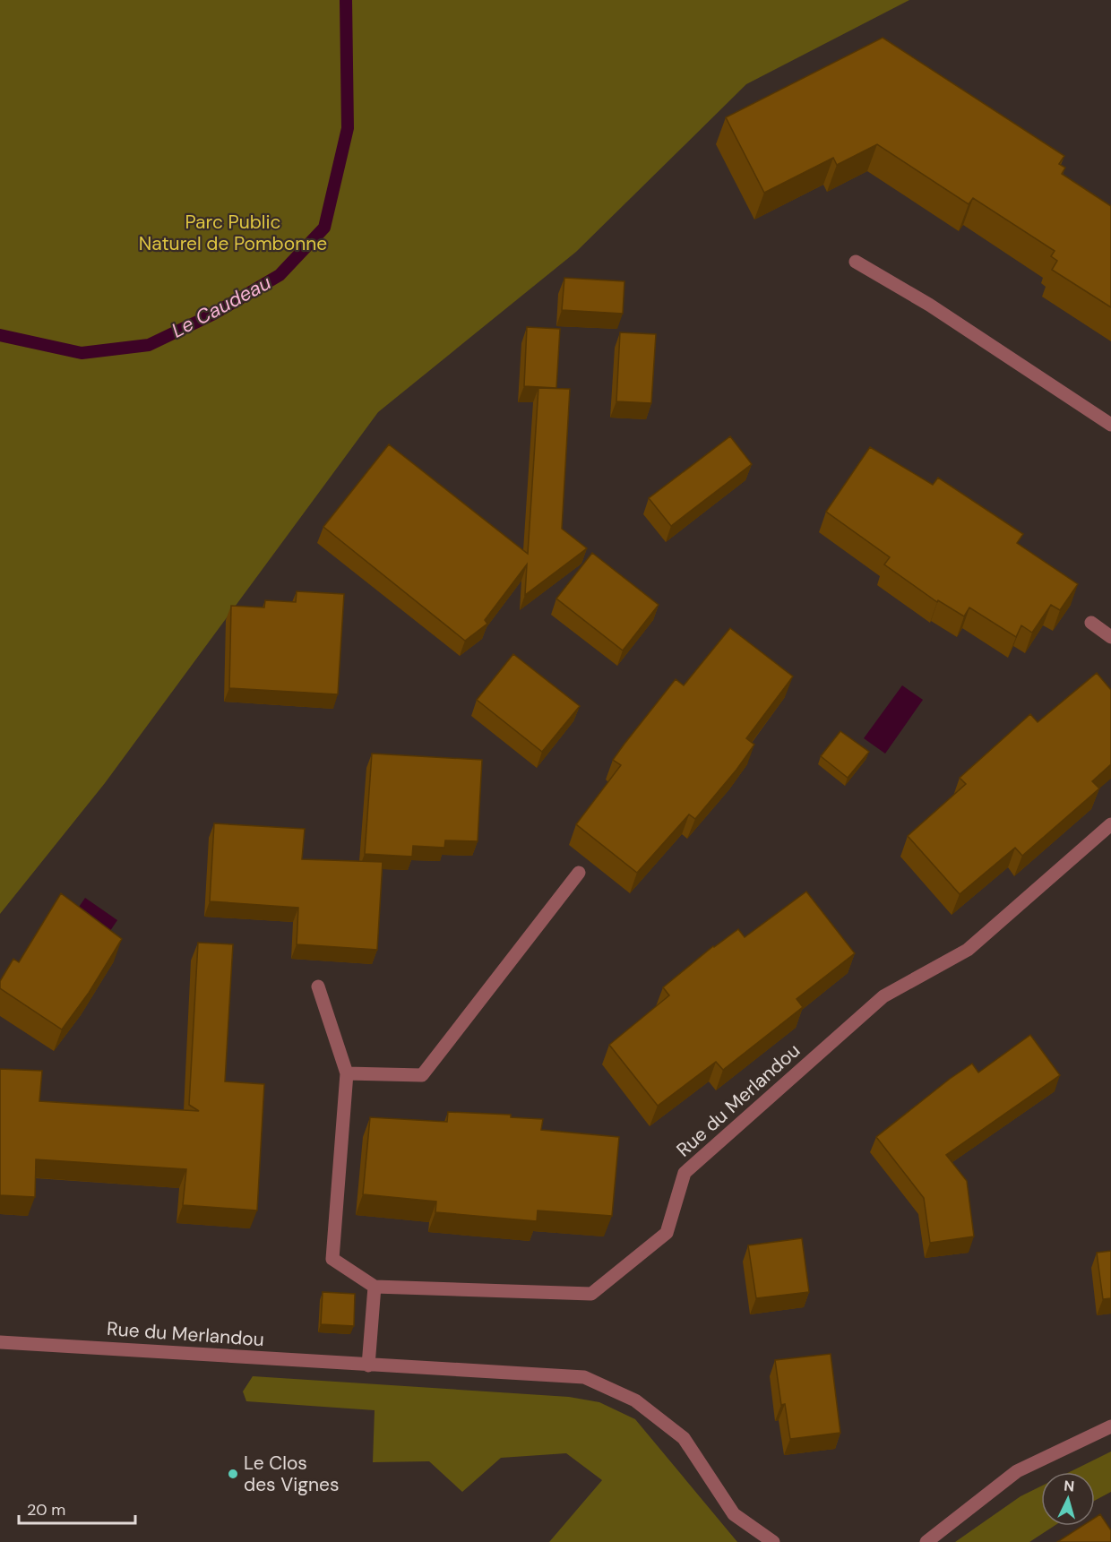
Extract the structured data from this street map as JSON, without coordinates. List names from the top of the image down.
{
  "streets": {
    "street": ["Rue du Merlandou"]
  },
  "water": ["Le Caudeau"],
  "parks": ["Parc Public Naturel de Pombonne"],
  "places": ["Le Clos des Vignes"],
  "scale_bar": "20 m",
  "north": "top"
}
